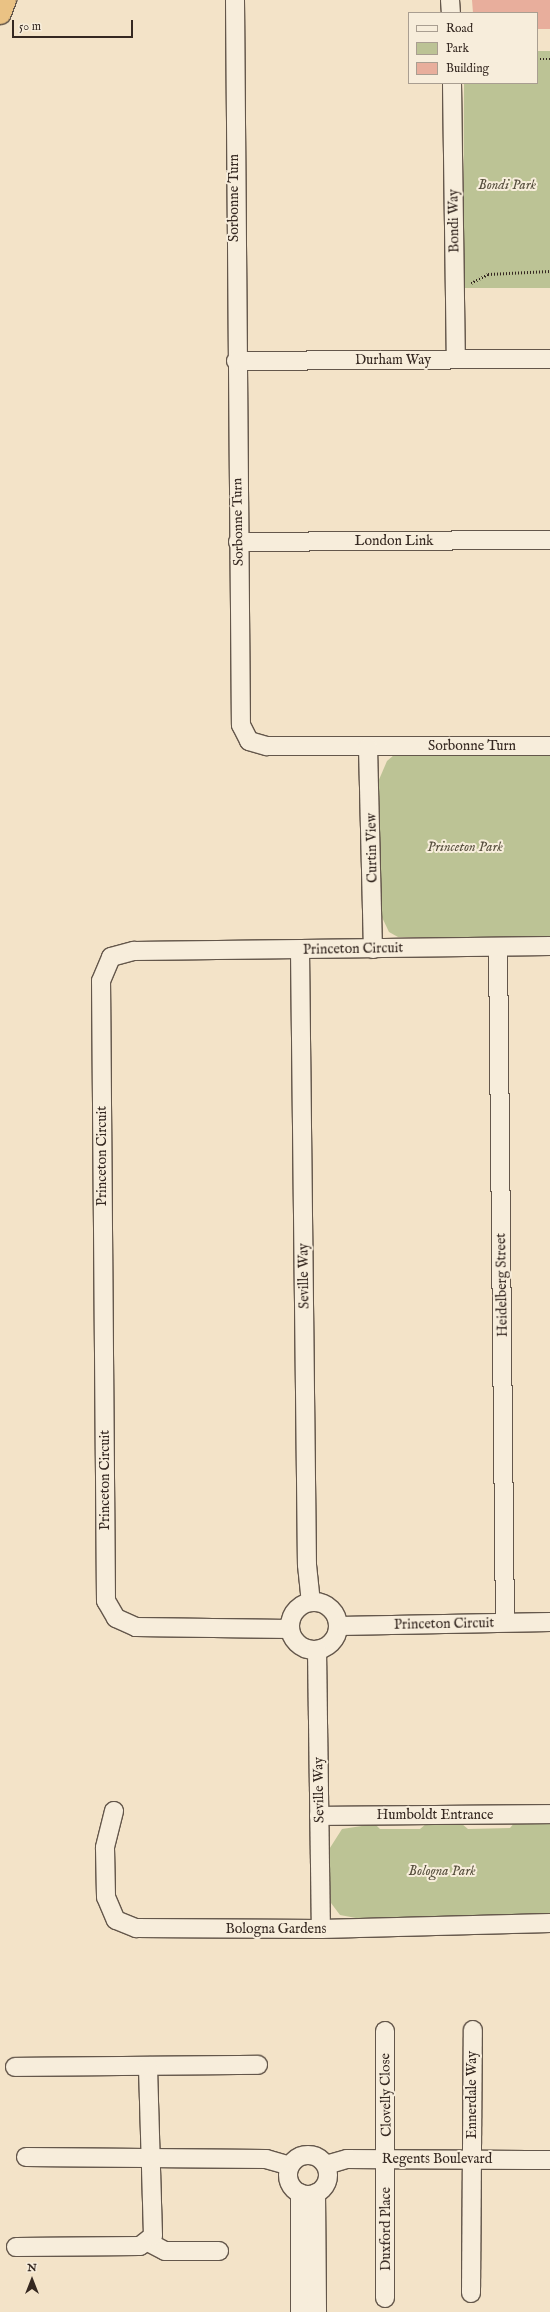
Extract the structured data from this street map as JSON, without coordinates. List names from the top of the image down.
{
  "streets": {
    "street": [
      "Sorbonne Turn",
      "Bondi Way",
      "Durham Way",
      "London Link",
      "Curtin View",
      "Princeton Circuit",
      "Seville Way",
      "Heidelberg Street",
      "Humboldt Entrance",
      "Bologna Gardens",
      "Clovelly Close",
      "Ennerdale Way",
      "Regents Boulevard",
      "Duxford Place"
    ]
  },
  "crossings": [
    ["Sorbonne Turn", "Durham Way"],
    ["Sorbonne Turn", "London Link"],
    ["Sorbonne Turn", "Curtin View"],
    ["Bondi Way", "Durham Way"],
    ["Curtin View", "Princeton Circuit"],
    ["Princeton Circuit", "Seville Way"],
    ["Princeton Circuit", "Heidelberg Street"],
    ["Seville Way", "Humboldt Entrance"],
    ["Seville Way", "Bologna Gardens"],
    ["Clovelly Close", "Regents Boulevard"],
    ["Clovelly Close", "Duxford Place"],
    ["Ennerdale Way", "Regents Boulevard"],
    ["Regents Boulevard", "Duxford Place"]
  ],
  "parks": ["Bondi Park", "Princeton Park", "Bologna Park"],
  "legend": ["Road", "Park", "Building"],
  "scale_bar": "50 m",
  "north": "top"
}
